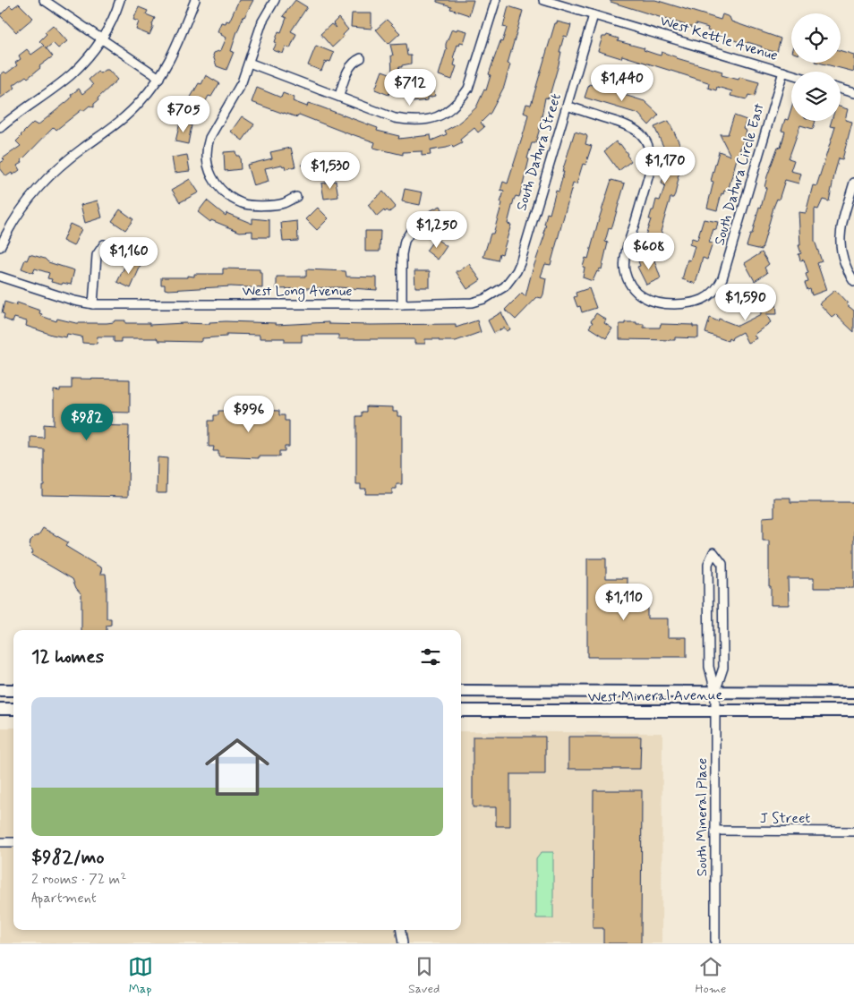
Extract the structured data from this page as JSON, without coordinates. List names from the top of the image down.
{
  "streets": {
    "main road": ["West Mineral Avenue"],
    "street": [
      "West Kettle Avenue",
      "South Datura Street",
      "South Datura Circle East",
      "West Long Avenue",
      "South Mineral Place",
      "J Street"
    ]
  },
  "crossings": [
    ["West Kettle Avenue", "South Datura Street"],
    ["West Kettle Avenue", "South Datura Circle East"],
    ["South Datura Street", "West Long Avenue"],
    ["West Mineral Avenue", "South Mineral Place"],
    ["South Mineral Place", "J Street"]
  ],
  "page": {
    "price": [
      "$1,440",
      "$712",
      "$705",
      "$1,170",
      "$1,530",
      "$1,250",
      "$608",
      "$1,160",
      "$1,590",
      "$996",
      "$982",
      "$1,110"
    ],
    "heading": "12 homes",
    "list": [
      {
        "name": "$982/mo",
        "note": "2 rooms · 72 m² · Apartment"
      }
    ],
    "tabs": ["Map", "Saved", "Home"]
  }
}
